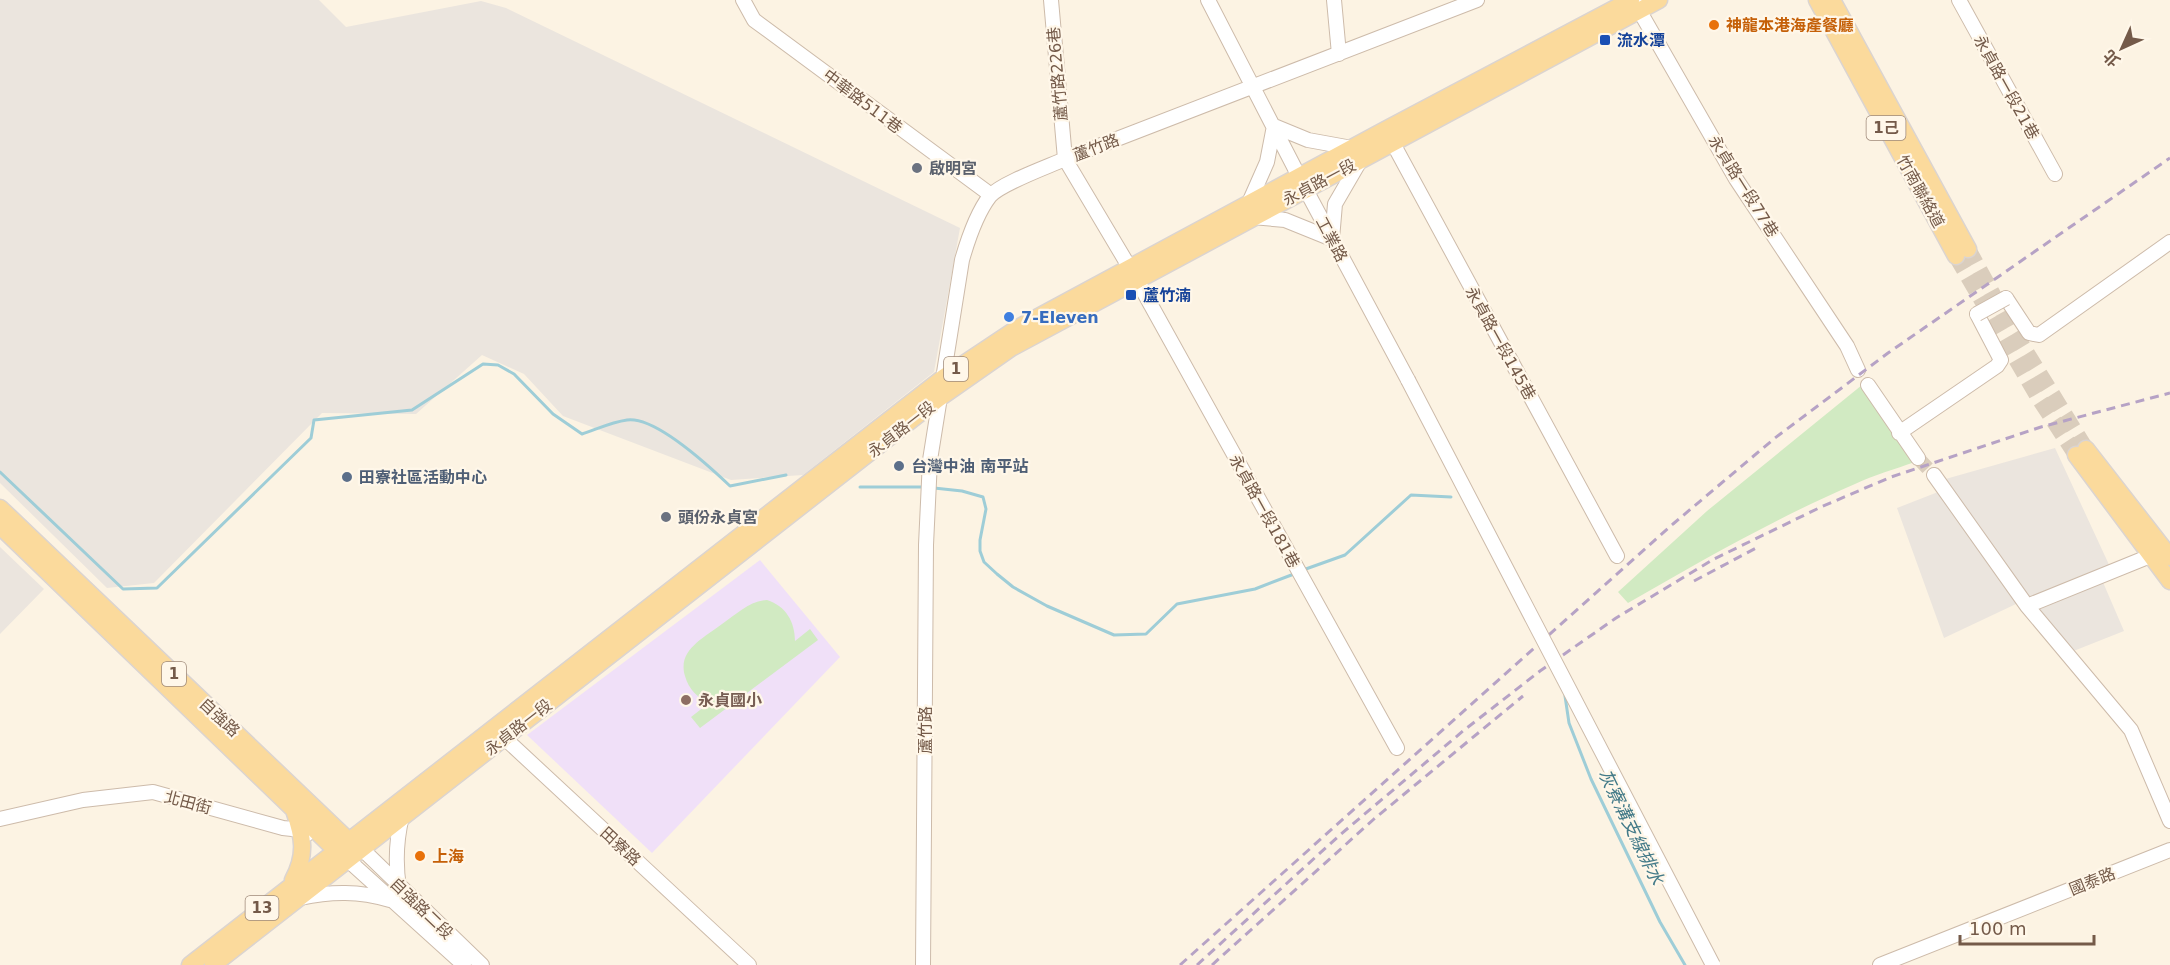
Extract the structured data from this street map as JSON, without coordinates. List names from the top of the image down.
{
  "streets": {
    "main road": [
      "1己",
      "永貞路一段",
      "竹南聯絡道",
      "1",
      "自強路",
      "13"
    ],
    "street": [
      "蘆竹路226巷",
      "永貞路一段21巷",
      "中華路511巷",
      "蘆竹路",
      "永貞路一段77巷",
      "工業路",
      "永貞路一段145巷",
      "永貞路一段181巷",
      "北田街",
      "田寮路",
      "國泰路",
      "自強路二段"
    ]
  },
  "crossings": [
    ["蘆竹路226巷", "蘆竹路"],
    ["蘆竹路226巷", "永貞路一段"],
    ["蘆竹路226巷", "永貞路一段181巷"],
    ["中華路511巷", "蘆竹路"],
    ["蘆竹路", "永貞路一段"],
    ["蘆竹路", "工業路"],
    ["永貞路一段", "永貞路一段77巷"],
    ["永貞路一段", "工業路"],
    ["永貞路一段", "永貞路一段145巷"],
    ["永貞路一段", "永貞路一段181巷"],
    ["永貞路一段", "自強路"],
    ["永貞路一段", "北田街"],
    ["永貞路一段", "田寮路"],
    ["永貞路一段", "自強路二段"],
    ["自強路", "北田街"],
    ["自強路", "自強路二段"]
  ],
  "water": ["灰寮溝支線排水"],
  "places": {
    "other": [
      "神龍本港海產餐廳",
      "啟明宮",
      "7-Eleven",
      "台灣中油 南平站",
      "田寮社區活動中心",
      "頭份永貞宮",
      "永貞國小",
      "上海"
    ],
    "transit": ["流水潭", "蘆竹湳"]
  },
  "scale_bar": "100 m",
  "north": "bottom left"
}
